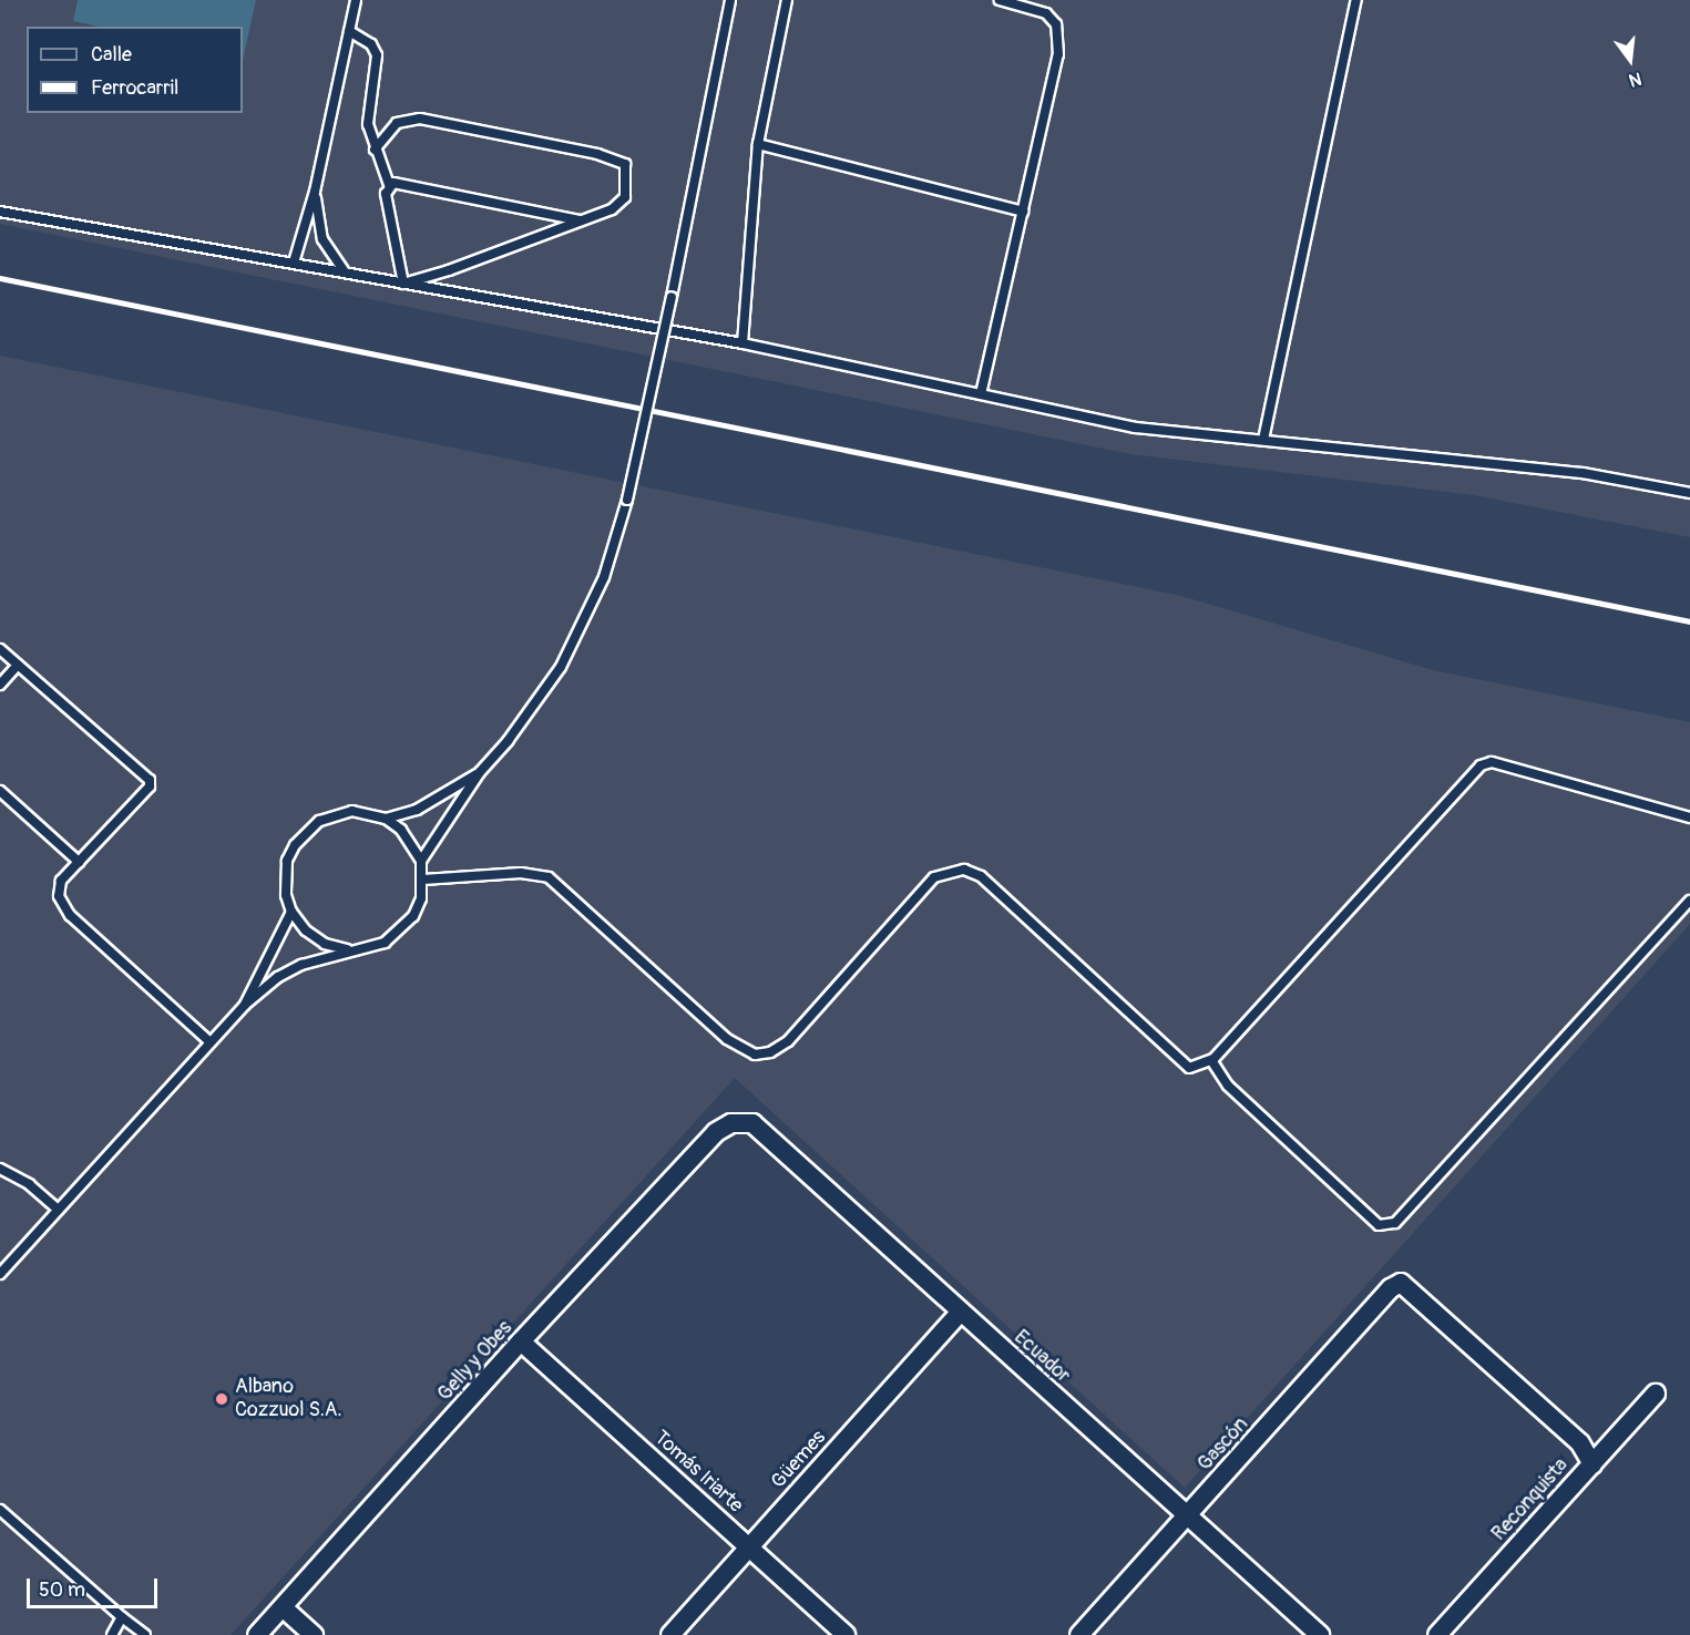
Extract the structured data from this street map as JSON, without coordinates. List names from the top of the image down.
{
  "streets": {
    "street": [
      "Ecuador",
      "Gelly y Obes",
      "Gascón",
      "Güemes",
      "Tomás Iriarte",
      "Reconquista"
    ]
  },
  "crossings": [
    ["Ecuador", "Gelly y Obes"],
    ["Ecuador", "Gascón"],
    ["Ecuador", "Güemes"],
    ["Gelly y Obes", "Tomás Iriarte"],
    ["Gascón", "Reconquista"],
    ["Güemes", "Tomás Iriarte"]
  ],
  "places": ["Albano Cozzuol S.A."],
  "legend": ["Calle", "Ferrocarril"],
  "scale_bar": "50 m",
  "north": "bottom"
}
